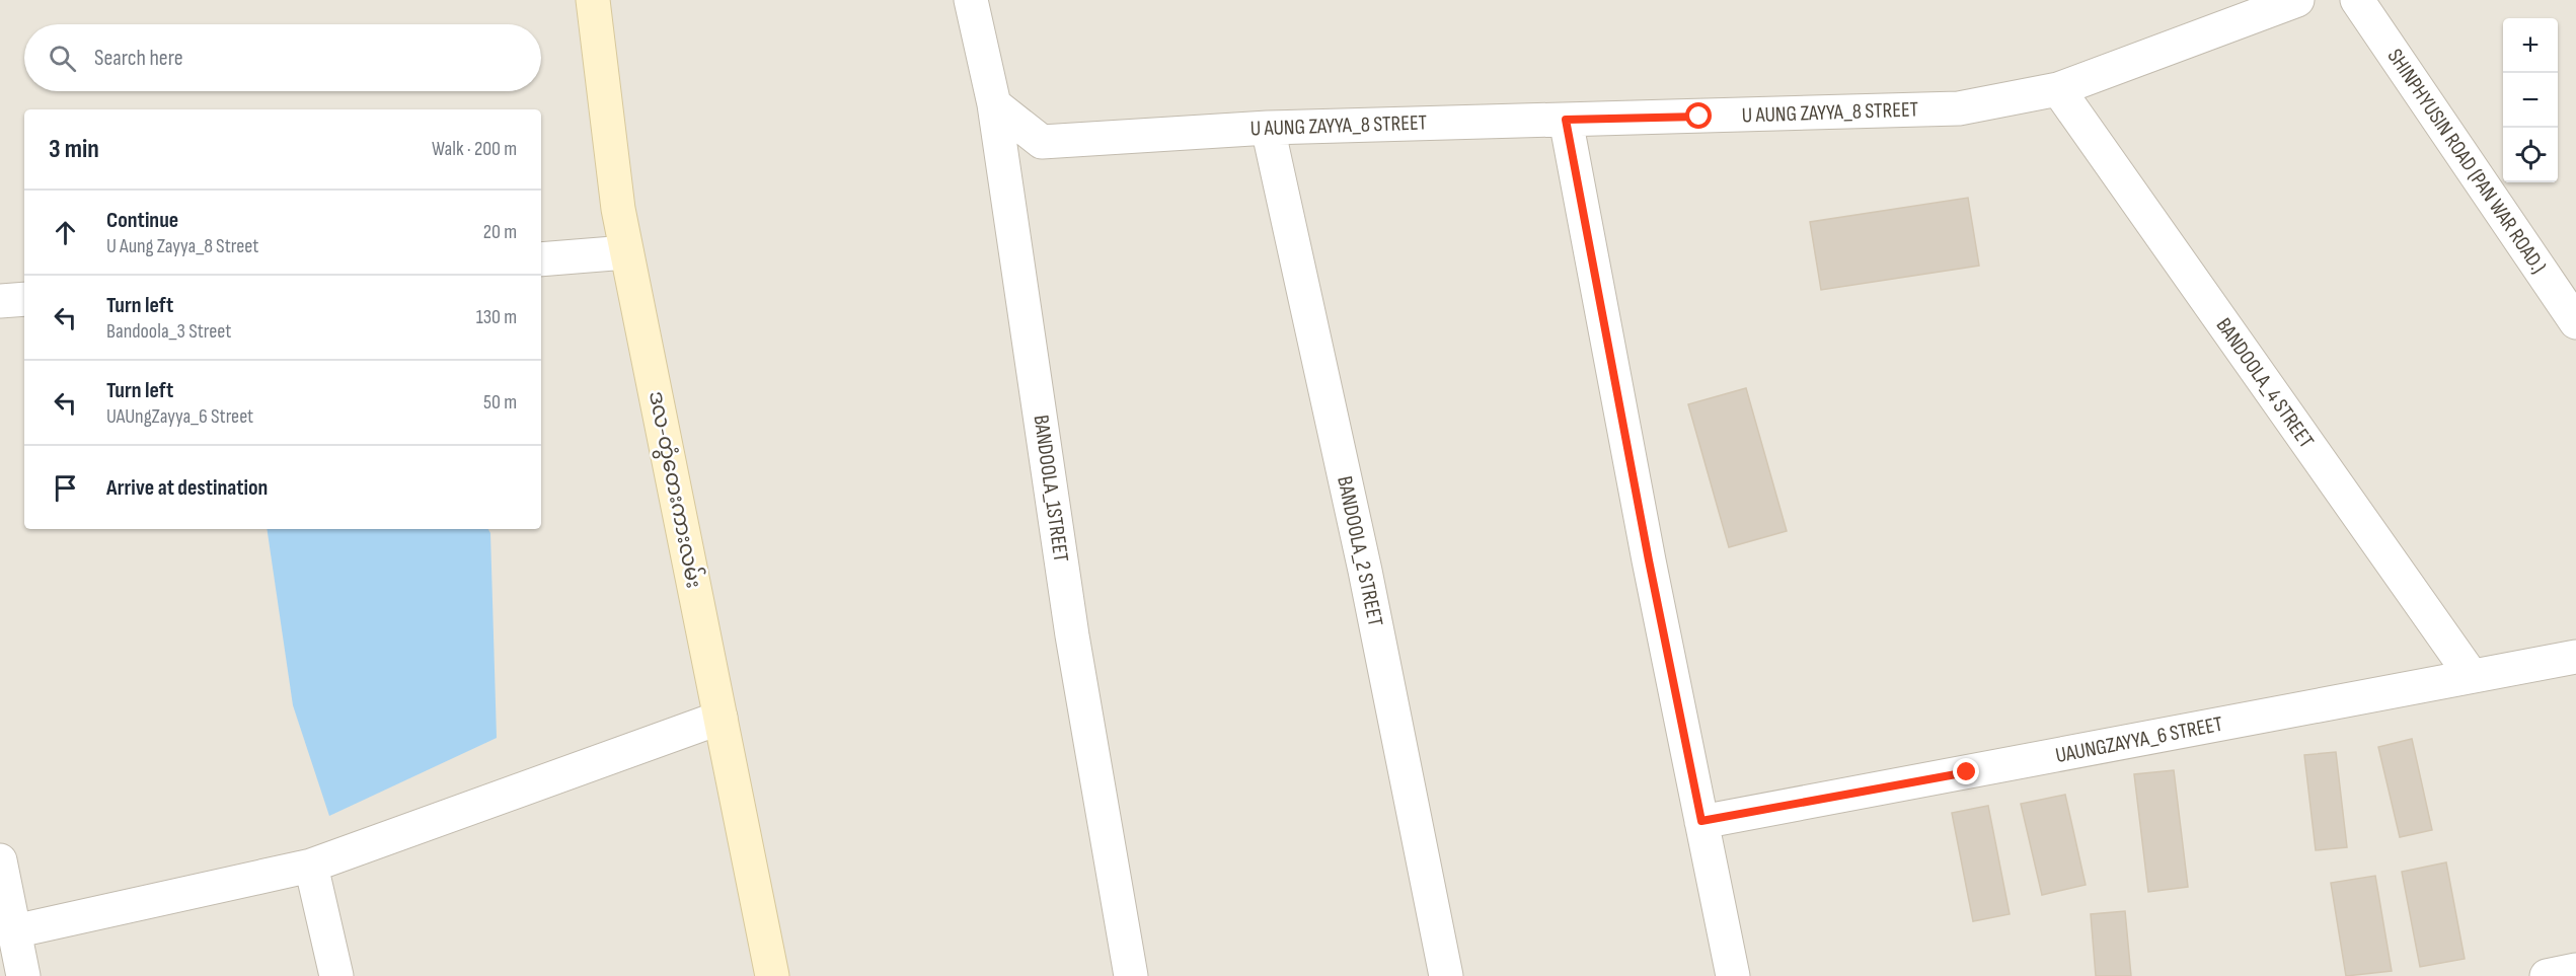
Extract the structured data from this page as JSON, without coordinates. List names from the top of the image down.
{
  "streets": {
    "main road": ["ဒလ-တွံတေးကားလမ်း"],
    "street": [
      "U AUNG ZAYYA_8 STREET",
      "SHINPHYUSIN ROAD (PAN WAR ROAD.)",
      "BANDOOLA_4 STREET",
      "BANDOOLA_1STREET",
      "BANDOOLA_2 STREET",
      "UAUNGZAYYA_6 STREET"
    ]
  },
  "crossings": [
    ["U AUNG ZAYYA_8 STREET", "BANDOOLA_4 STREET"],
    ["U AUNG ZAYYA_8 STREET", "BANDOOLA_1STREET"],
    ["U AUNG ZAYYA_8 STREET", "BANDOOLA_2 STREET"],
    ["BANDOOLA_4 STREET", "UAUNGZAYYA_6 STREET"]
  ],
  "page": {
    "map_buttons": ["+", "−"],
    "search": "Search here",
    "heading": ["3 min", "Walk · 200 m"],
    "list": [
      ["Continue", "U Aung Zayya_8 Street", "20 m"],
      ["Turn left", "Bandoola_3 Street", "130 m"],
      ["Turn left", "UAUngZayya_6 Street", "50 m"],
      "Arrive at destination"
    ]
  }
}
